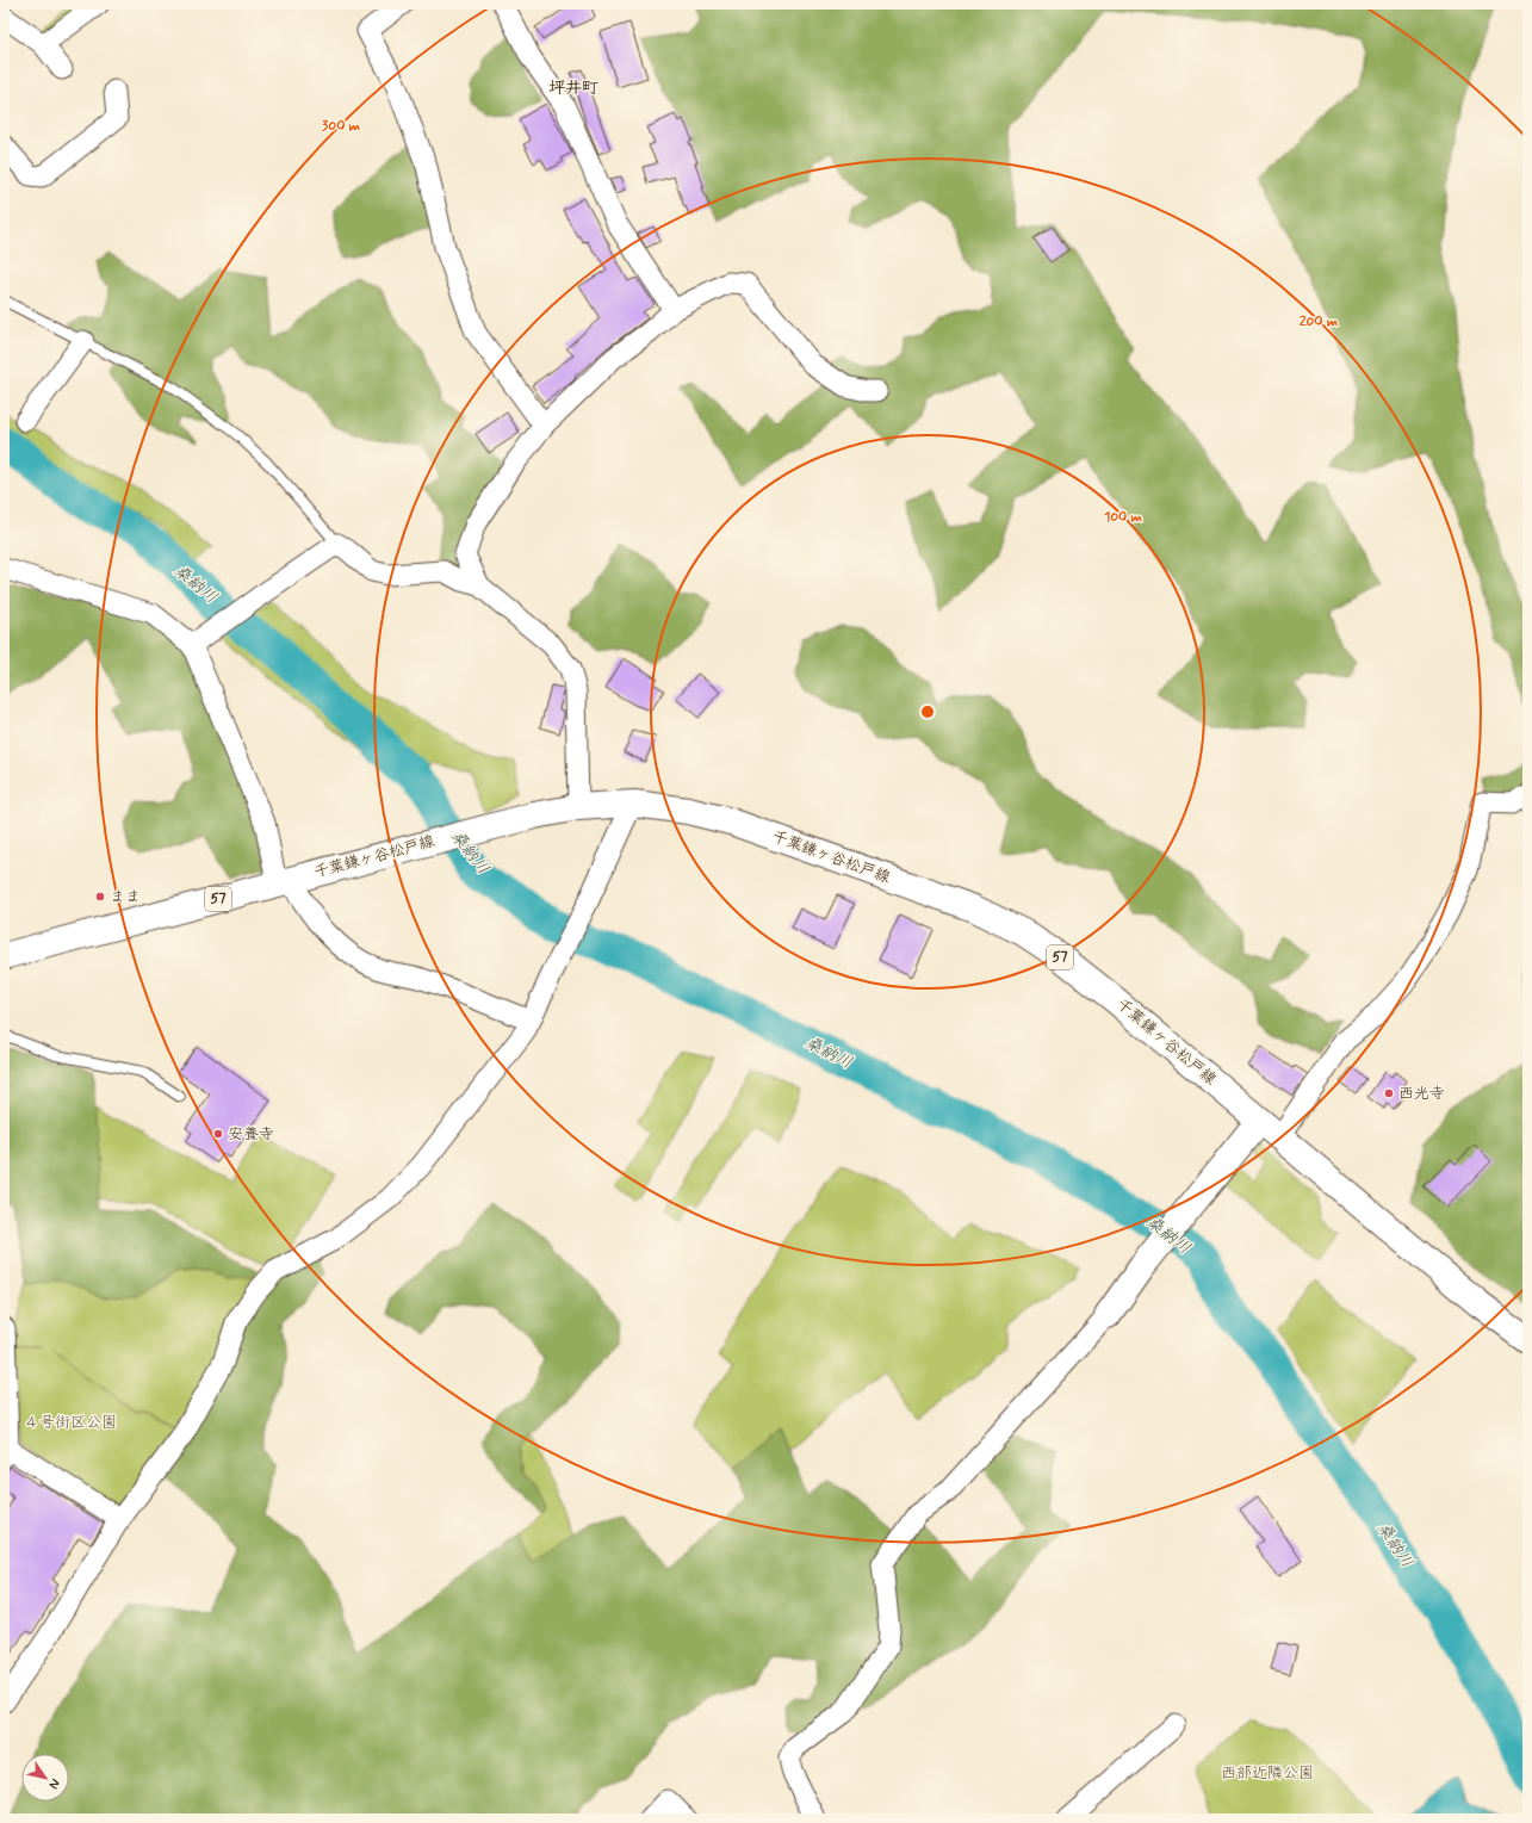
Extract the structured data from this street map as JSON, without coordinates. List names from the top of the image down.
{
  "streets": {
    "main road": ["千葉鎌ヶ谷松戸線", "57"]
  },
  "districts": ["坪井町"],
  "water": ["桑納川"],
  "parks": ["４号街区公園", "西部近隣公園"],
  "places": ["まま", "西光寺", "安養寺"],
  "north": "bottom right",
  "rings": ["300 m", "200 m", "100 m"]
}
